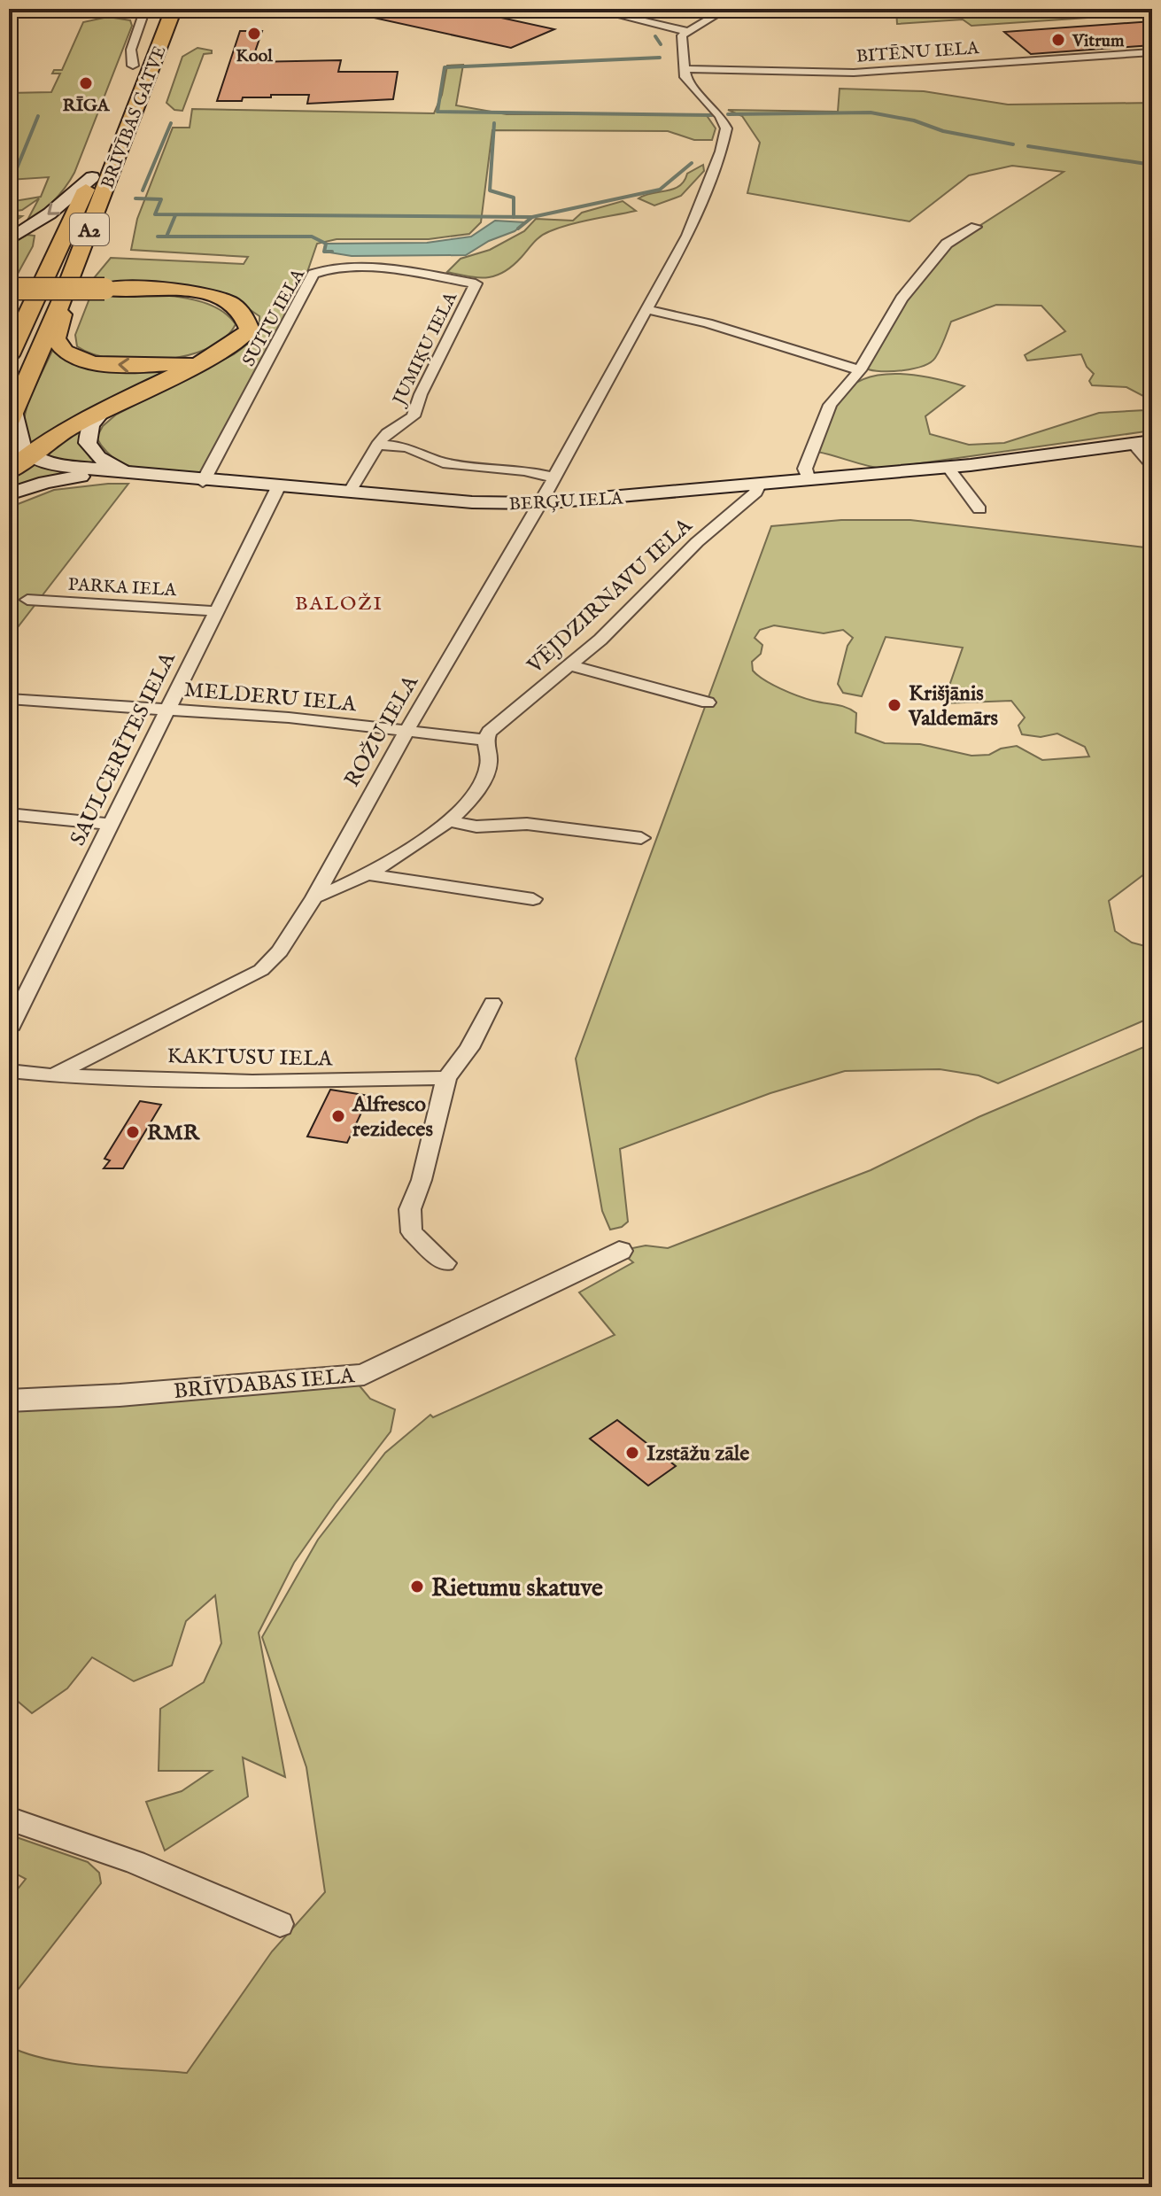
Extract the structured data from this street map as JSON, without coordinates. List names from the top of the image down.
{
  "streets": {
    "highway": ["BRĪVĪBAS GATVE", "A2"],
    "main road": ["BERĢU IELA"],
    "street": [
      "BITĒNU IELA",
      "SUITU IELA",
      "JUMIĶU IELA",
      "PARKA IELA",
      "VĒJDZIRNAVU IELA",
      "MELDERU IELA",
      "ROŽU IELA",
      "SAULCERĪTES IELA",
      "KAKTUSU IELA",
      "BRĪVDABAS IELA"
    ]
  },
  "crossings": [
    ["BITĒNU IELA", "ROŽU IELA"],
    ["SUITU IELA", "JUMIĶU IELA"],
    ["SUITU IELA", "BERĢU IELA"],
    ["JUMIĶU IELA", "BERĢU IELA"],
    ["BERĢU IELA", "VĒJDZIRNAVU IELA"],
    ["BERĢU IELA", "ROŽU IELA"],
    ["BERĢU IELA", "SAULCERĪTES IELA"],
    ["PARKA IELA", "SAULCERĪTES IELA"],
    ["VĒJDZIRNAVU IELA", "MELDERU IELA"],
    ["MELDERU IELA", "ROŽU IELA"],
    ["MELDERU IELA", "SAULCERĪTES IELA"],
    ["ROŽU IELA", "KAKTUSU IELA"]
  ],
  "districts": ["BALOŽI"],
  "places": [
    "Kool",
    "Vitrum",
    "RĪGA",
    "Krišjānis Valdemārs",
    "Alfresco rezideces",
    "RMR",
    "Izstāžu zāle",
    "Rietumu skatuve"
  ]
}
